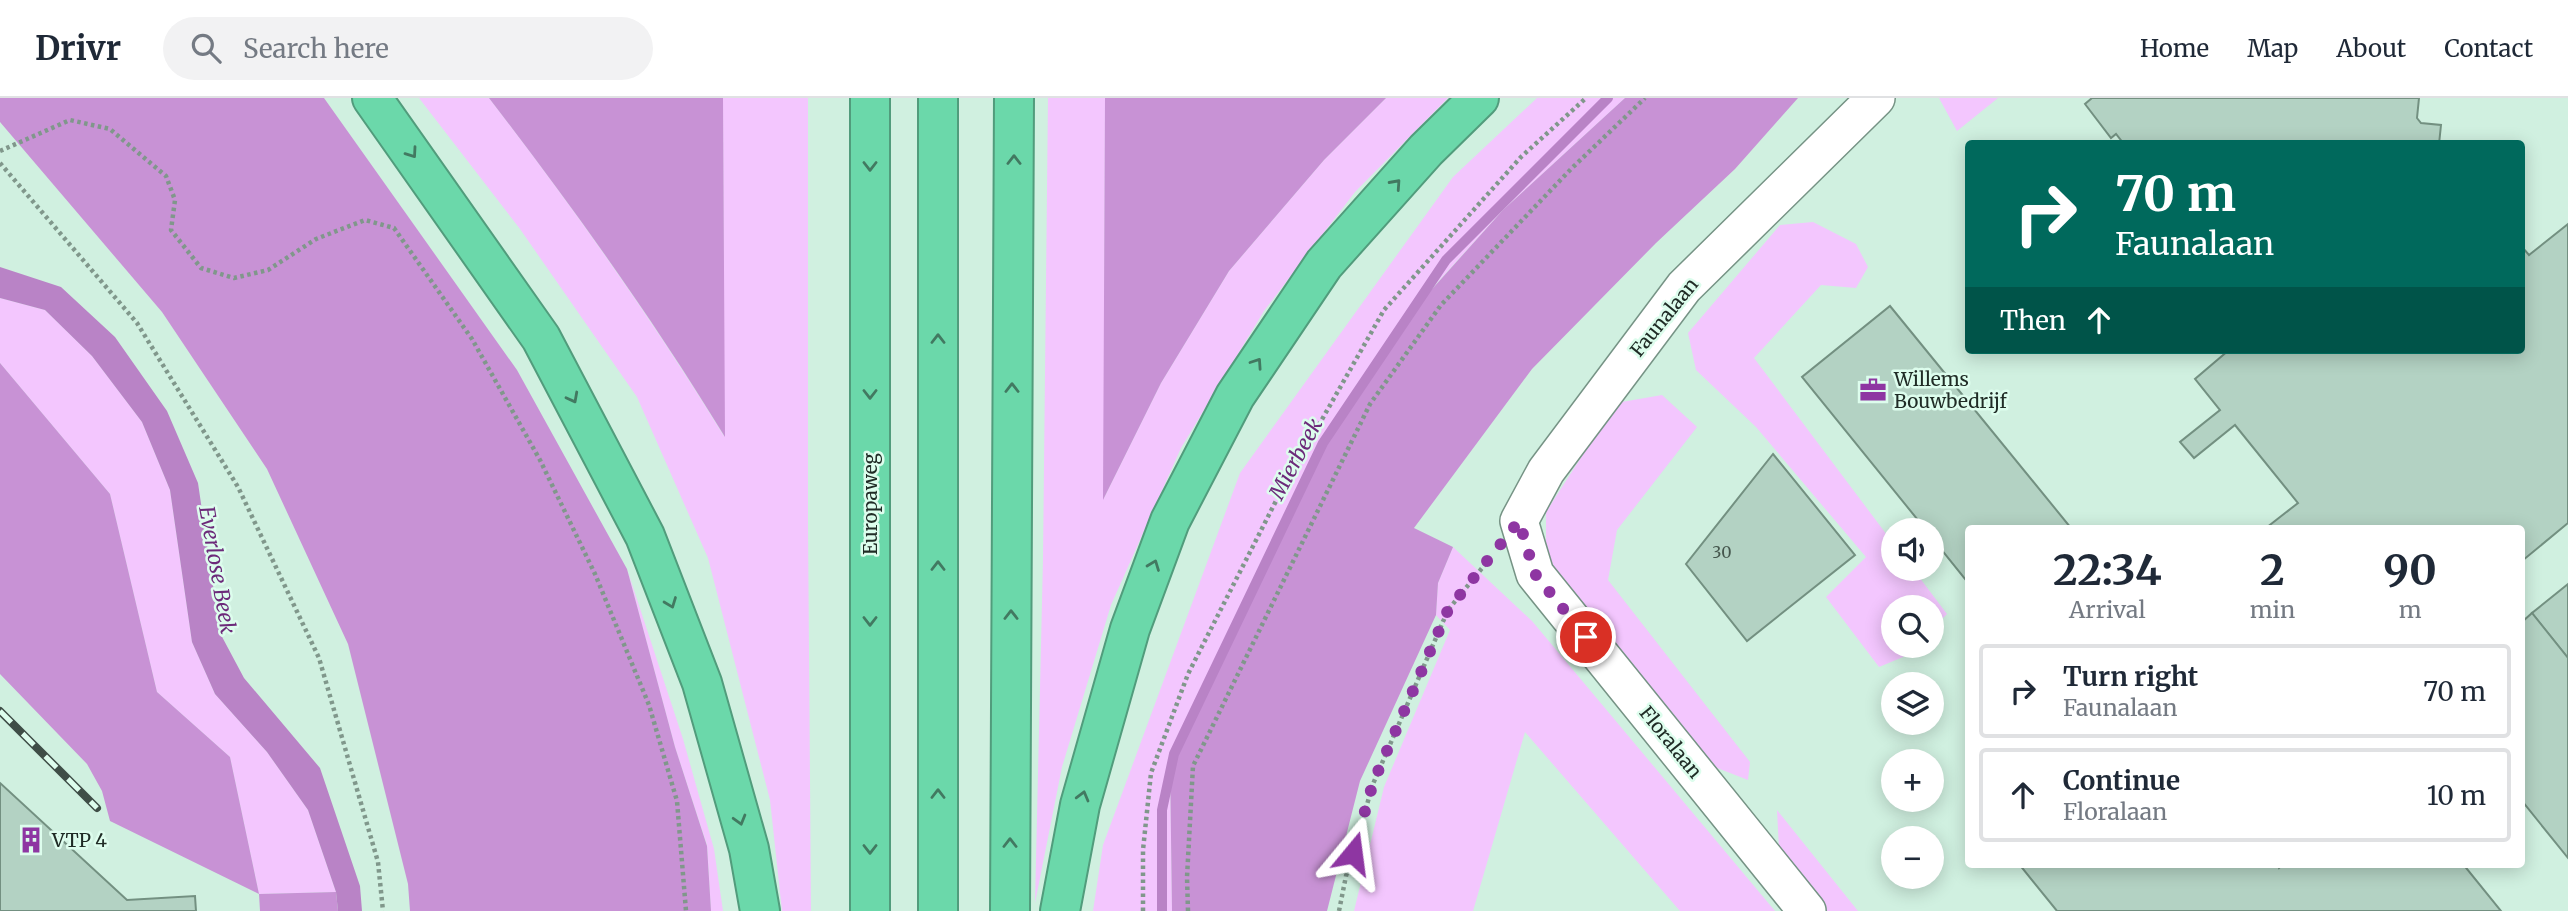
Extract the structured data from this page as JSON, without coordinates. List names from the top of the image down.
{
  "streets": {
    "highway": ["Europaweg"],
    "street": ["Faunalaan", "Floralaan"]
  },
  "crossings": [
    ["Faunalaan", "Floralaan"]
  ],
  "water": ["Mierbeek", "Everlose Beek"],
  "places": {
    "office": ["Willems Bouwbedrijf"],
    "building": ["VTP 4"]
  },
  "house_numbers": ["30"],
  "page": {
    "header": "Drivr",
    "search": "Search here",
    "nav": [
      "Home",
      "Map",
      "About",
      "Contact"
    ],
    "turn": ["70 m", "Faunalaan"],
    "then": "Then",
    "map_buttons": ["+", "−"],
    "eta": [
      "22:34",
      "Arrival",
      "2",
      "min",
      "90",
      "m"
    ],
    "list": [
      {
        "name": "Turn right",
        "note": "Faunalaan",
        "value": "70 m"
      },
      {
        "name": "Continue",
        "note": "Floralaan",
        "value": "10 m"
      }
    ]
  }
}
